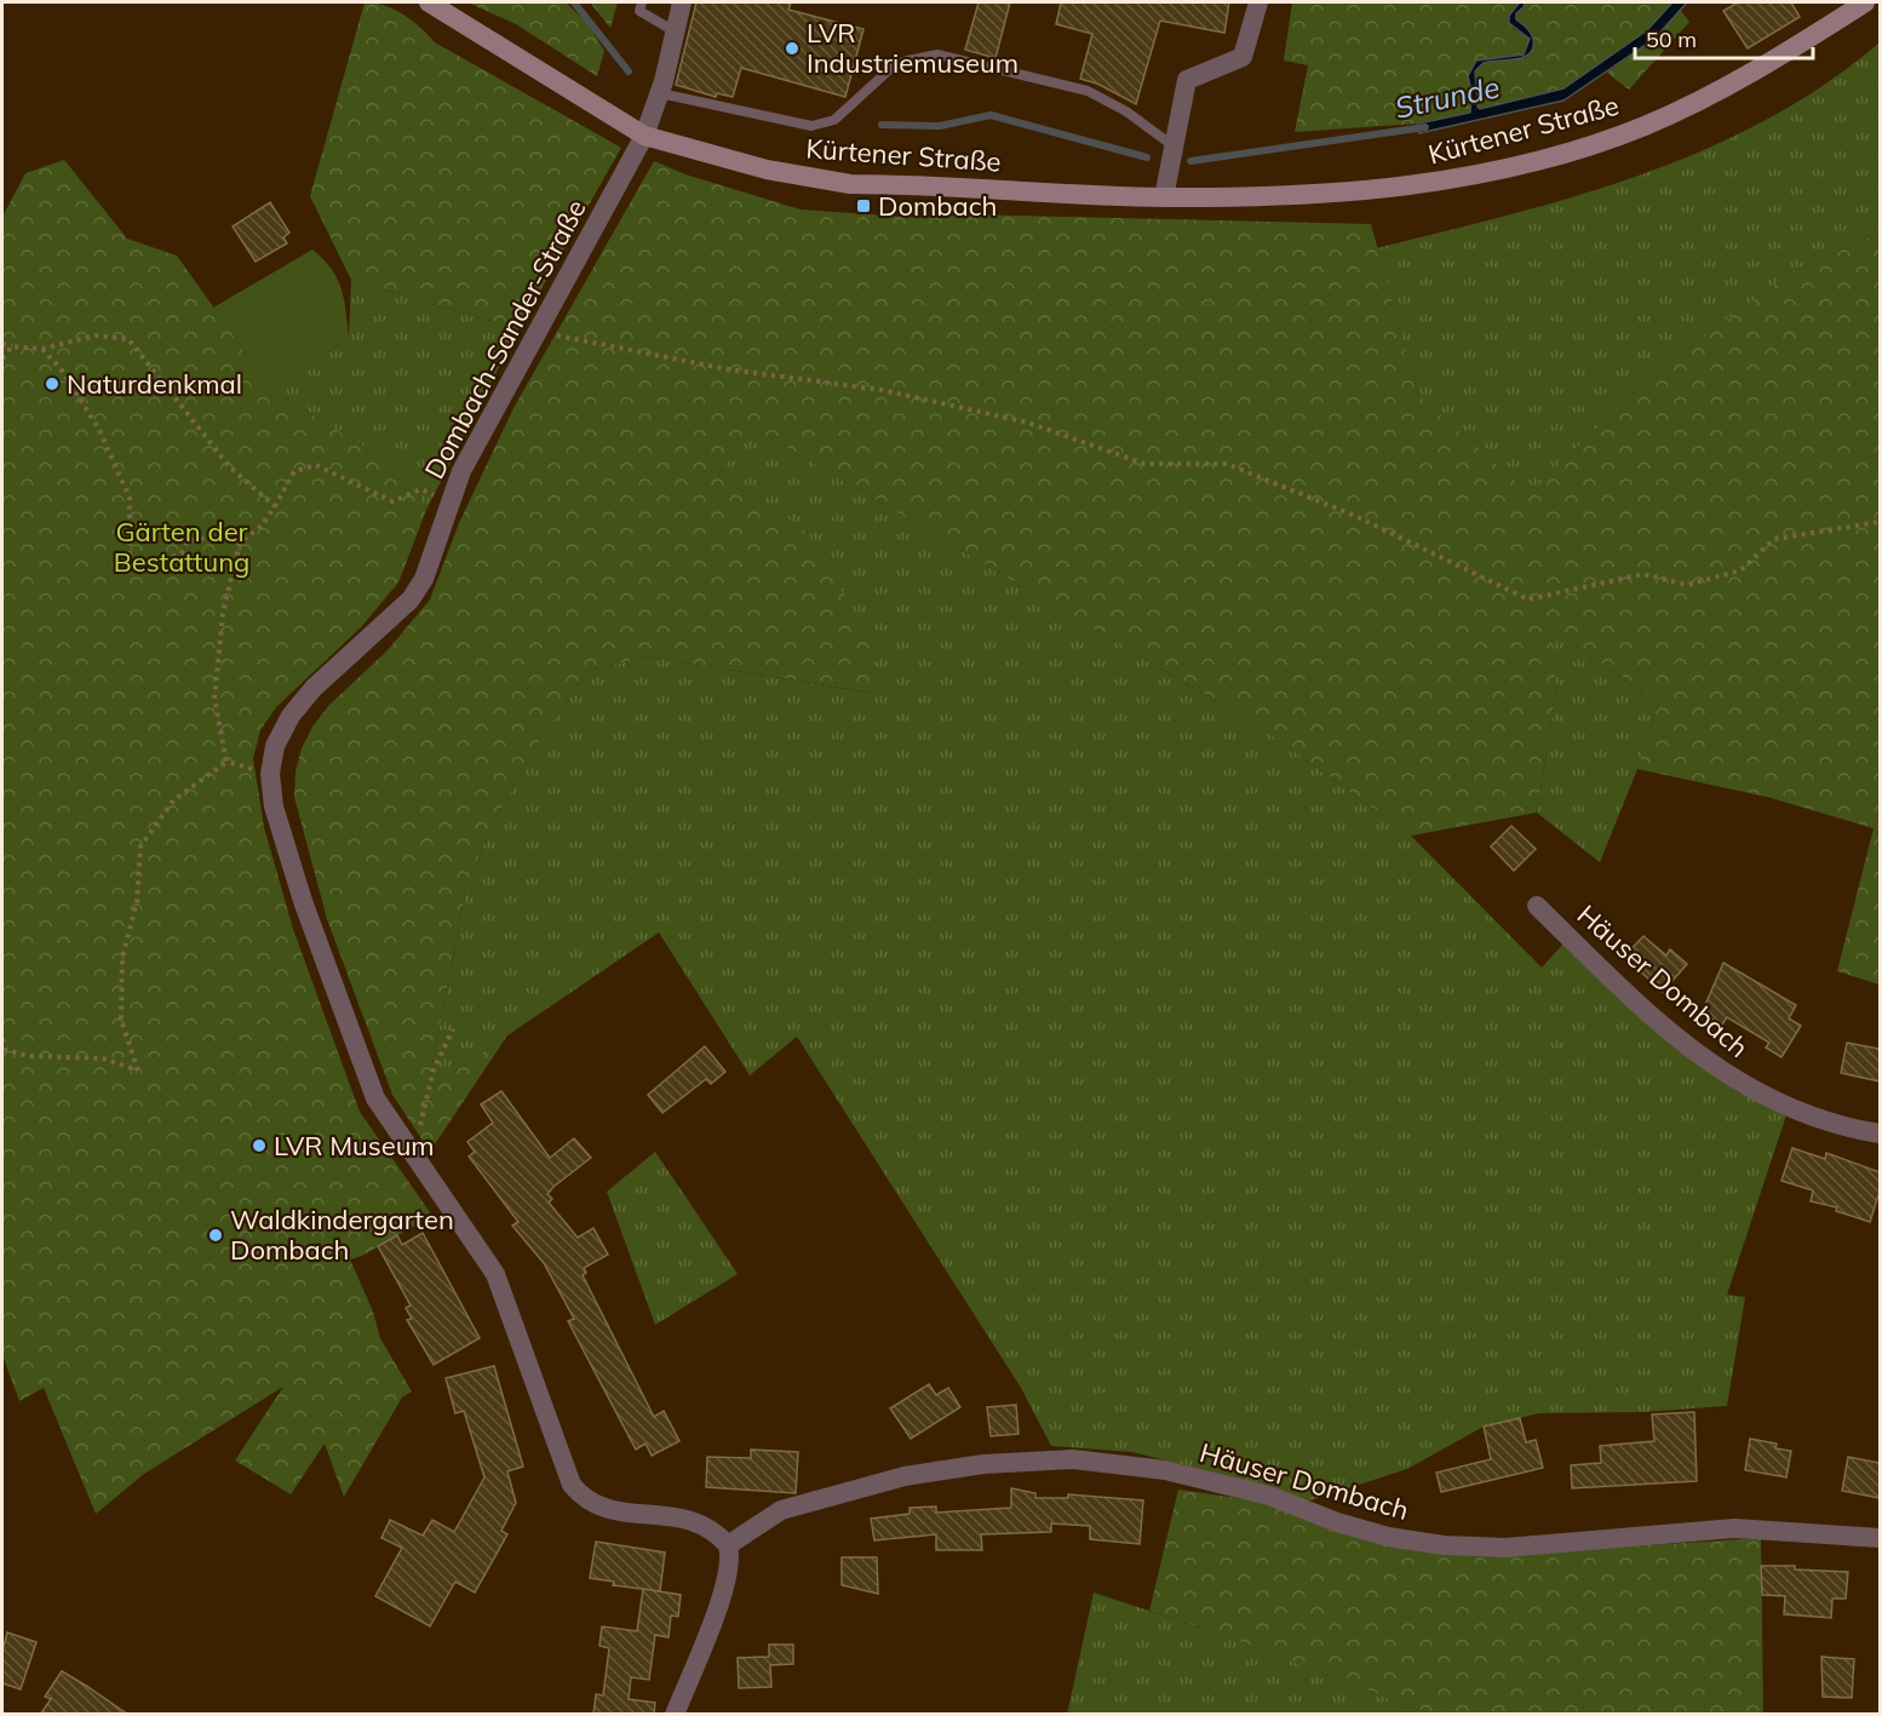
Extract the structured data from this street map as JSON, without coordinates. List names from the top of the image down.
{
  "streets": {
    "main road": ["Kürtener Straße"],
    "street": ["Dombach-Sander-Straße", "Häuser Dombach"]
  },
  "crossings": [
    ["Kürtener Straße", "Dombach-Sander-Straße"],
    ["Dombach-Sander-Straße", "Häuser Dombach"]
  ],
  "water": ["Strunde"],
  "parks": ["Gärten der Bestattung"],
  "places": {
    "other": [
      "LVR Industriemuseum",
      "Naturdenkmal",
      "LVR Museum",
      "Waldkindergarten Dombach"
    ],
    "transit": ["Dombach"]
  },
  "scale_bar": "50 m"
}
